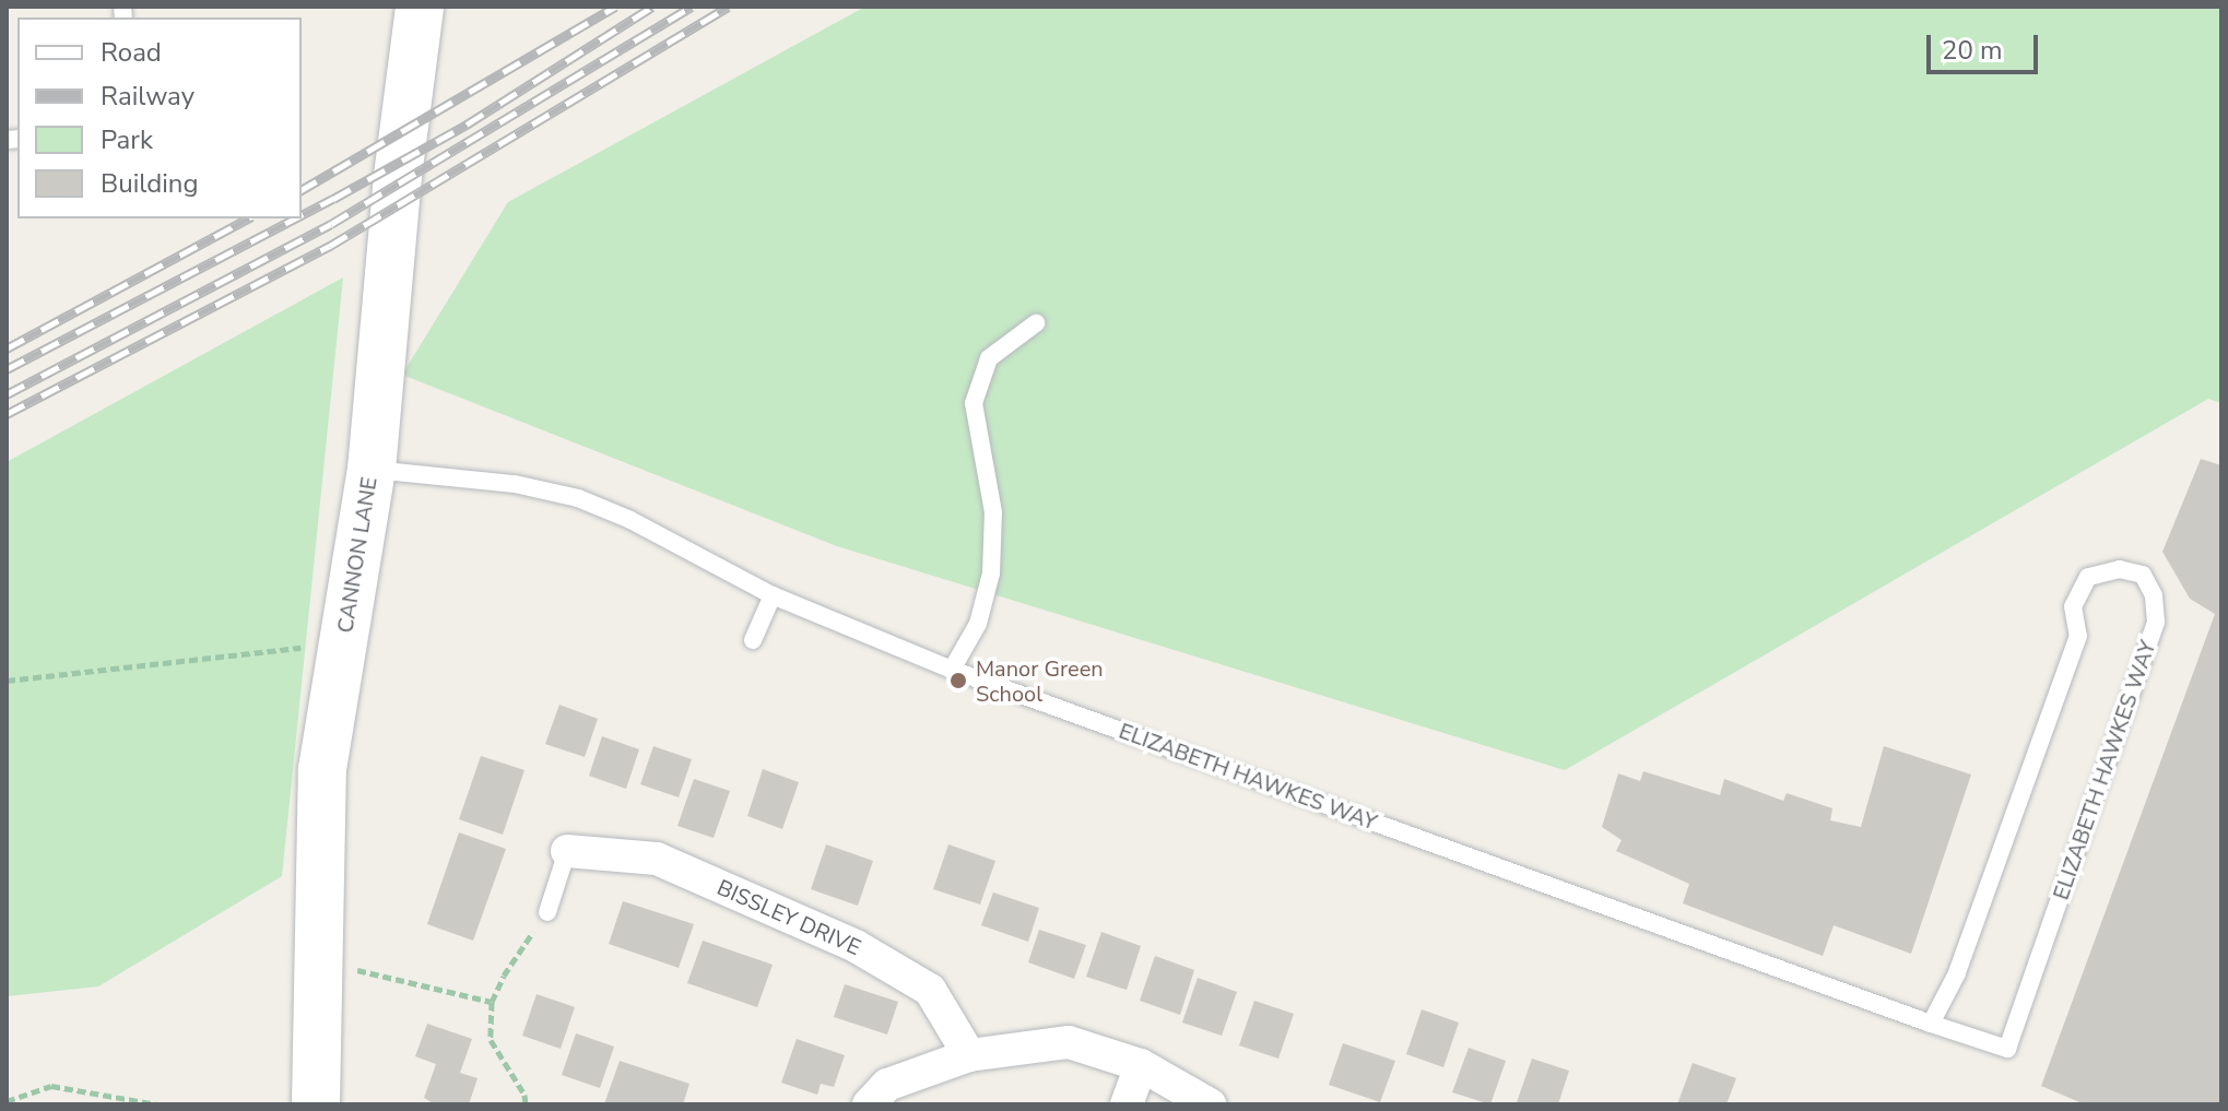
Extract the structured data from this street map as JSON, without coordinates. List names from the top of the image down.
{
  "streets": {
    "street": ["CANNON LANE", "BISSLEY DRIVE"],
    "lane": ["ELIZABETH HAWKES WAY"]
  },
  "crossings": [
    ["CANNON LANE", "ELIZABETH HAWKES WAY"]
  ],
  "places": ["Manor Green School"],
  "legend": [
    "Road",
    "Railway",
    "Park",
    "Building"
  ],
  "scale_bar": "20 m"
}
